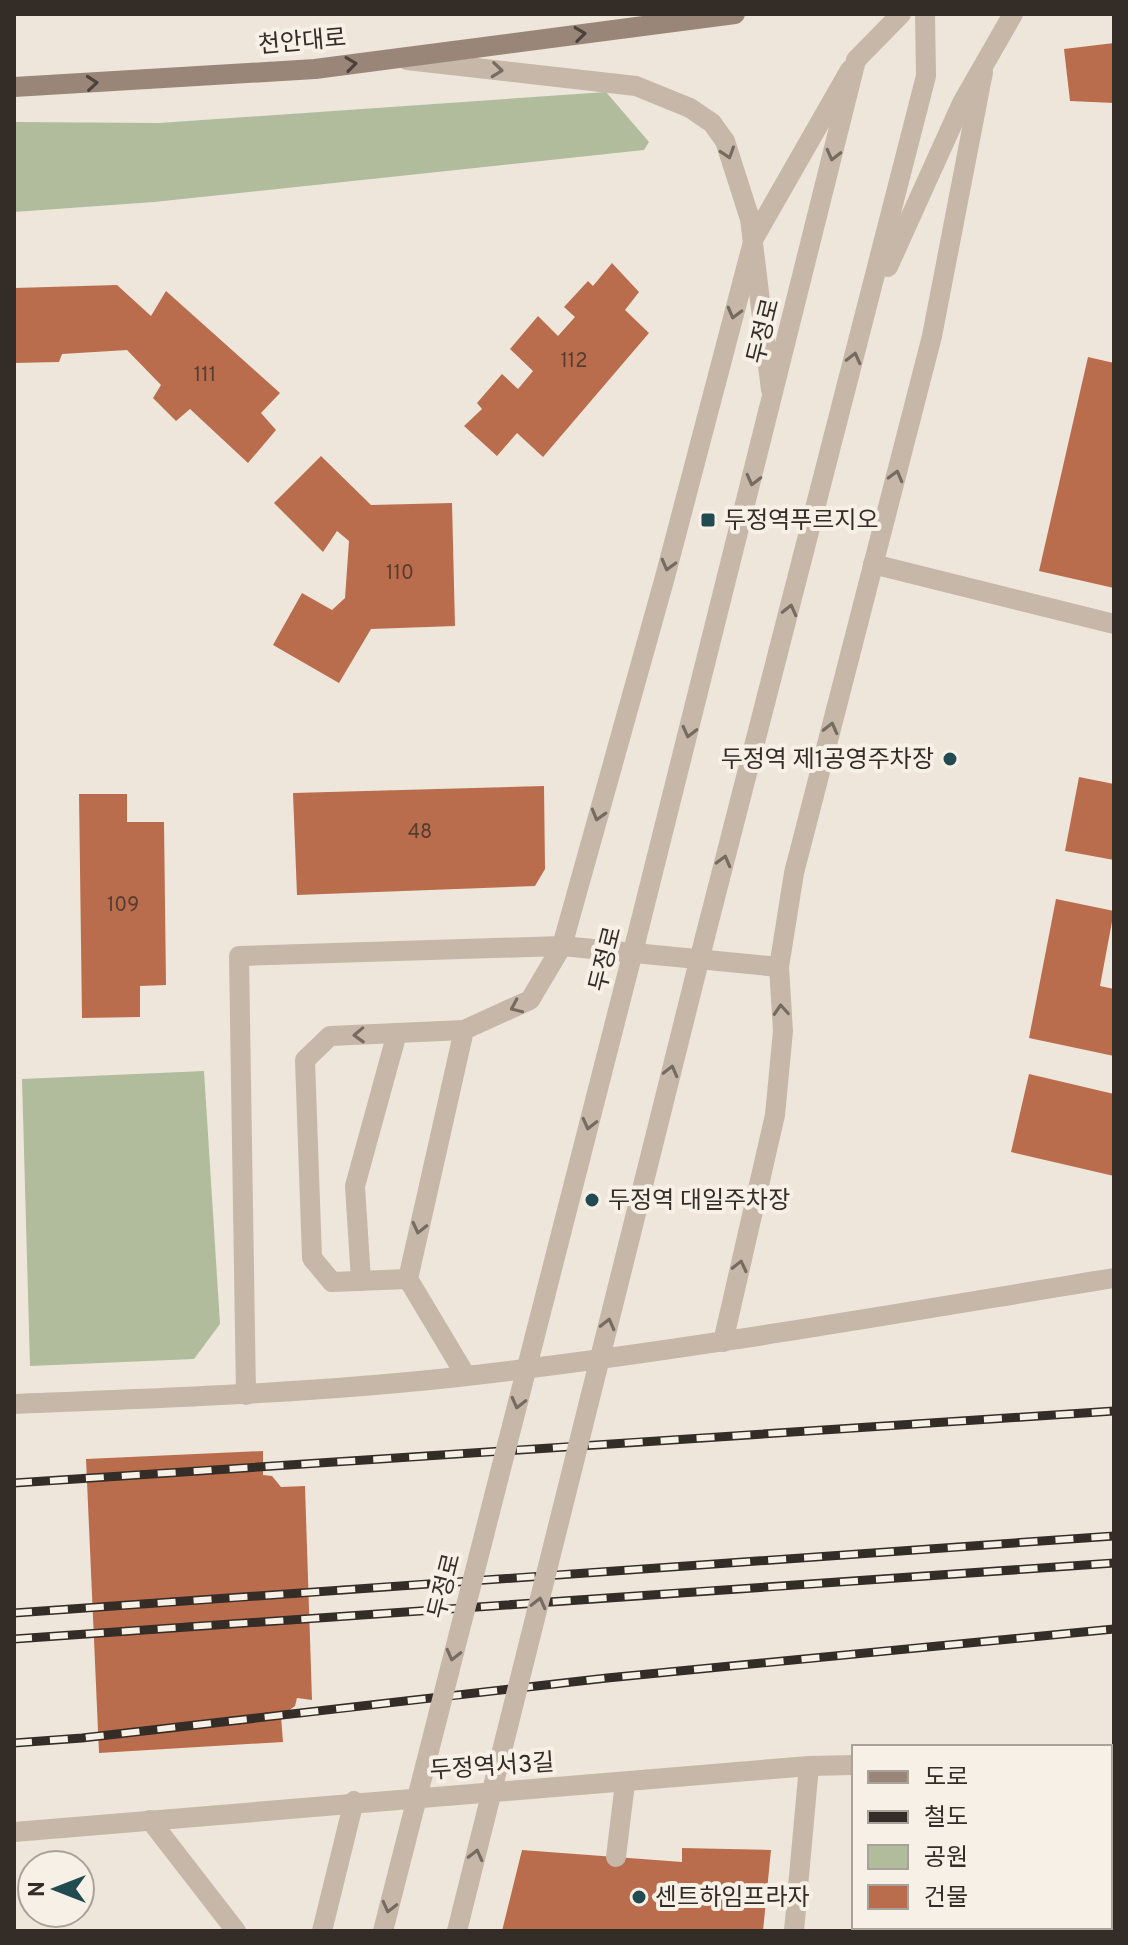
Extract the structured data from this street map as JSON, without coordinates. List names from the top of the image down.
{
  "streets": {
    "main road": ["천안대로"],
    "street": ["두정로", "두정역서3길"]
  },
  "one_way": ["천안대로"],
  "places": {
    "transit": ["두정역푸르지오"],
    "other": ["두정역 제1공영주차장", "두정역 대일주차장", "센트하임프라자"]
  },
  "house_numbers": [
    "112",
    "111",
    "110",
    "48",
    "109"
  ],
  "legend": [
    "도로",
    "철도",
    "공원",
    "건물"
  ],
  "north": "left"
}
